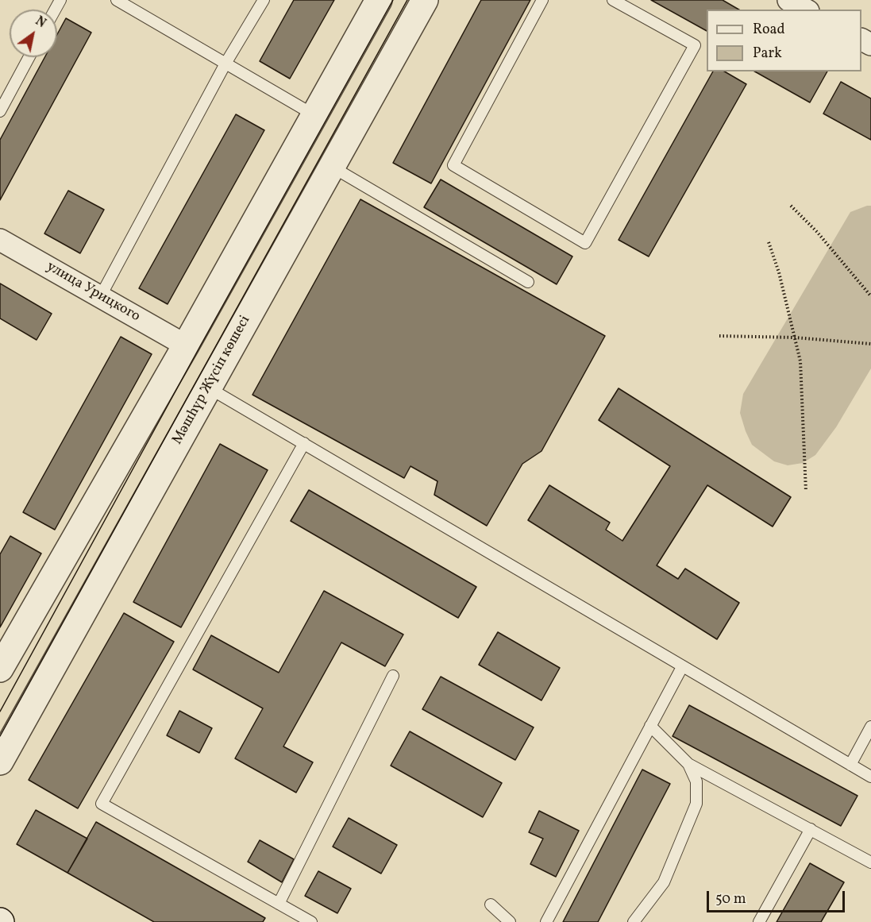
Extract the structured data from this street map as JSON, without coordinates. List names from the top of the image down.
{
  "streets": {
    "street": ["улица Урицкого", "Мәшһүр Жүсіп көшесі"]
  },
  "legend": ["Road", "Park"],
  "scale_bar": "50 m",
  "north": "top right"
}
